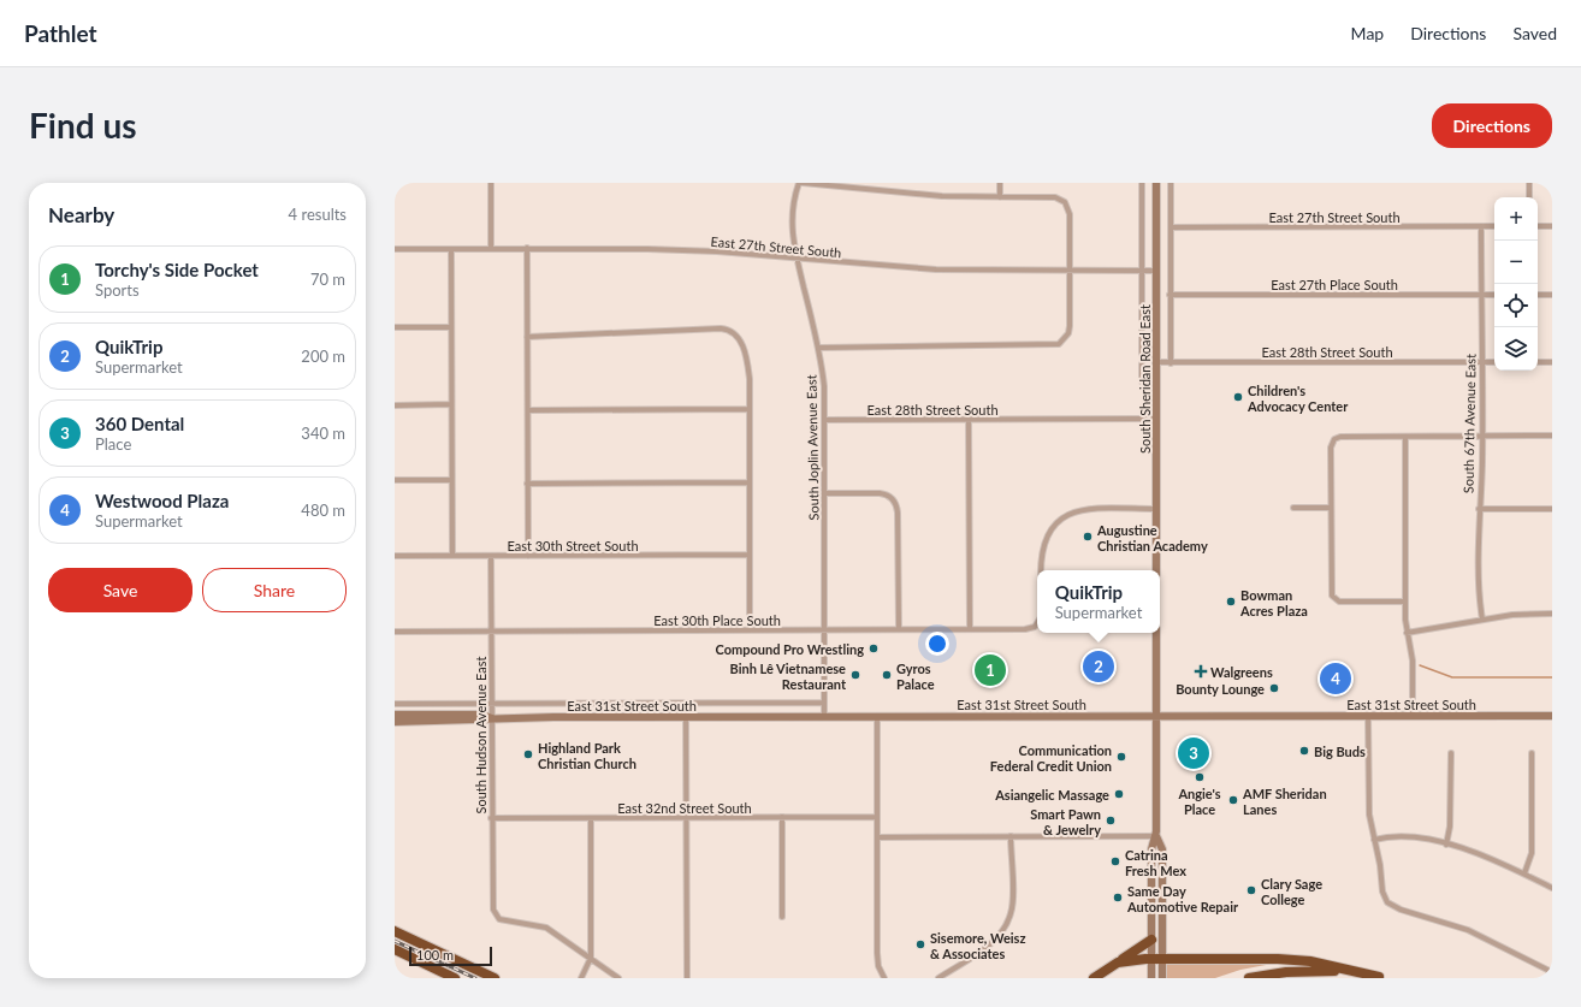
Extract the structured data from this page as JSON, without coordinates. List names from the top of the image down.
{
  "streets": {
    "main road": ["South Sheridan Road East", "East 31st Street South"],
    "street": [
      "East 27th Street South",
      "East 27th Place South",
      "East 28th Street South",
      "South 67th Avenue East",
      "South Joplin Avenue East",
      "East 30th Street South",
      "East 30th Place South",
      "South Hudson Avenue East",
      "East 32nd Street South"
    ]
  },
  "crossings": [
    ["East 27th Street South", "South Sheridan Road East"],
    ["East 27th Street South", "South 67th Avenue East"],
    ["East 27th Street South", "South Joplin Avenue East"],
    ["East 27th Place South", "South Sheridan Road East"],
    ["East 27th Place South", "South 67th Avenue East"],
    ["East 28th Street South", "South Sheridan Road East"],
    ["East 28th Street South", "South 67th Avenue East"],
    ["East 28th Street South", "South Joplin Avenue East"],
    ["South Joplin Avenue East", "East 30th Place South"],
    ["South Joplin Avenue East", "East 31st Street South"],
    ["East 30th Street South", "South Hudson Avenue East"],
    ["East 30th Place South", "South Hudson Avenue East"],
    ["East 31st Street South", "South Hudson Avenue East"],
    ["South Hudson Avenue East", "East 32nd Street South"]
  ],
  "places": {
    "other": [
      "Children's Advocacy Center",
      "Augustine Christian Academy",
      "Bowman Acres Plaza",
      "Compound Pro Wrestling",
      "Binh Lê Vietnamese Restaurant",
      "Gyros Palace",
      "Bounty Lounge",
      "Big Buds",
      "Highland Park Christian Church",
      "Communication Federal Credit Union",
      "Angie's Place",
      "Asiangelic Massage",
      "AMF Sheridan Lanes",
      "Smart Pawn & Jewelry",
      "Catrina Fresh Mex",
      "Clary Sage College",
      "Same Day Automotive Repair",
      "Sisemore, Weisz & Associates"
    ],
    "health": ["Walgreens"]
  },
  "scale_bar": "100 m",
  "page": {
    "header": "Pathlet",
    "nav": ["Map", "Directions", "Saved"],
    "buttons": [
      "Directions",
      ["Save", "Share"]
    ],
    "title": "Find us",
    "heading": ["Nearby", "4 results"],
    "map_buttons": ["+", "−"],
    "list": [
      {
        "mark": "1",
        "name": "Torchy's Side Pocket",
        "note": "Sports",
        "value": "70 m"
      },
      {
        "mark": "2",
        "name": "QuikTrip",
        "note": "Supermarket",
        "value": "200 m"
      },
      {
        "mark": "3",
        "name": "360 Dental",
        "note": "Place",
        "value": "340 m"
      },
      {
        "mark": "4",
        "name": "Westwood Plaza",
        "note": "Supermarket",
        "value": "480 m"
      }
    ],
    "popup": ["QuikTrip", "Supermarket"],
    "pins": [
      "2",
      "1",
      "4",
      "3"
    ],
    "scale": "100 m"
  }
}
